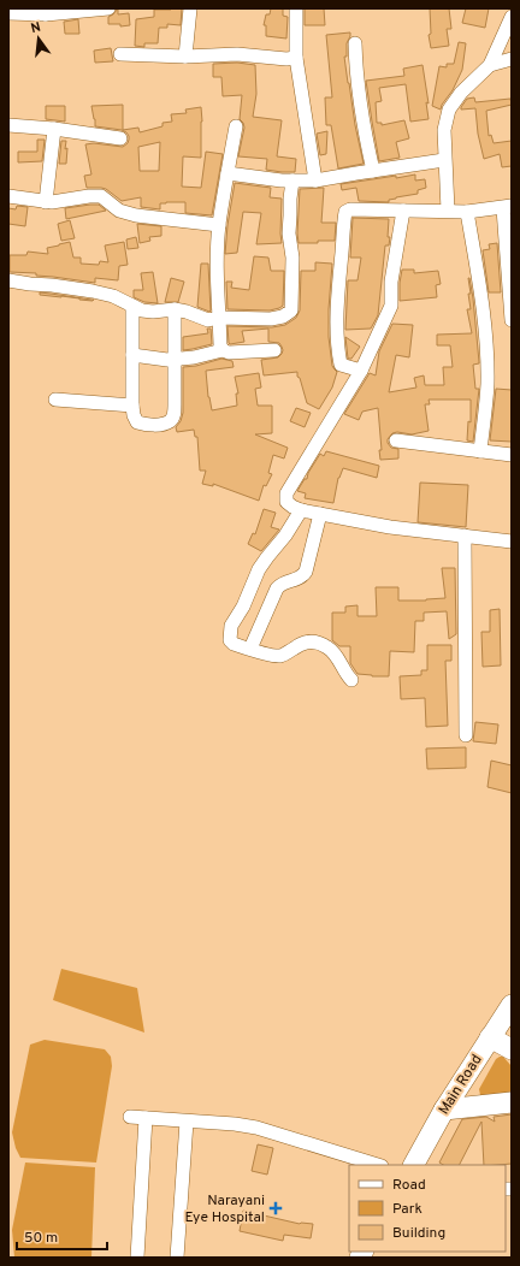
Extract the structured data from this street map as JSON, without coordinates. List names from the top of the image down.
{
  "streets": {
    "main road": ["Main Road"]
  },
  "places": {
    "health": ["Narayani Eye Hospital"]
  },
  "legend": ["Road", "Park", "Building"],
  "scale_bar": "50 m",
  "north": "top"
}
